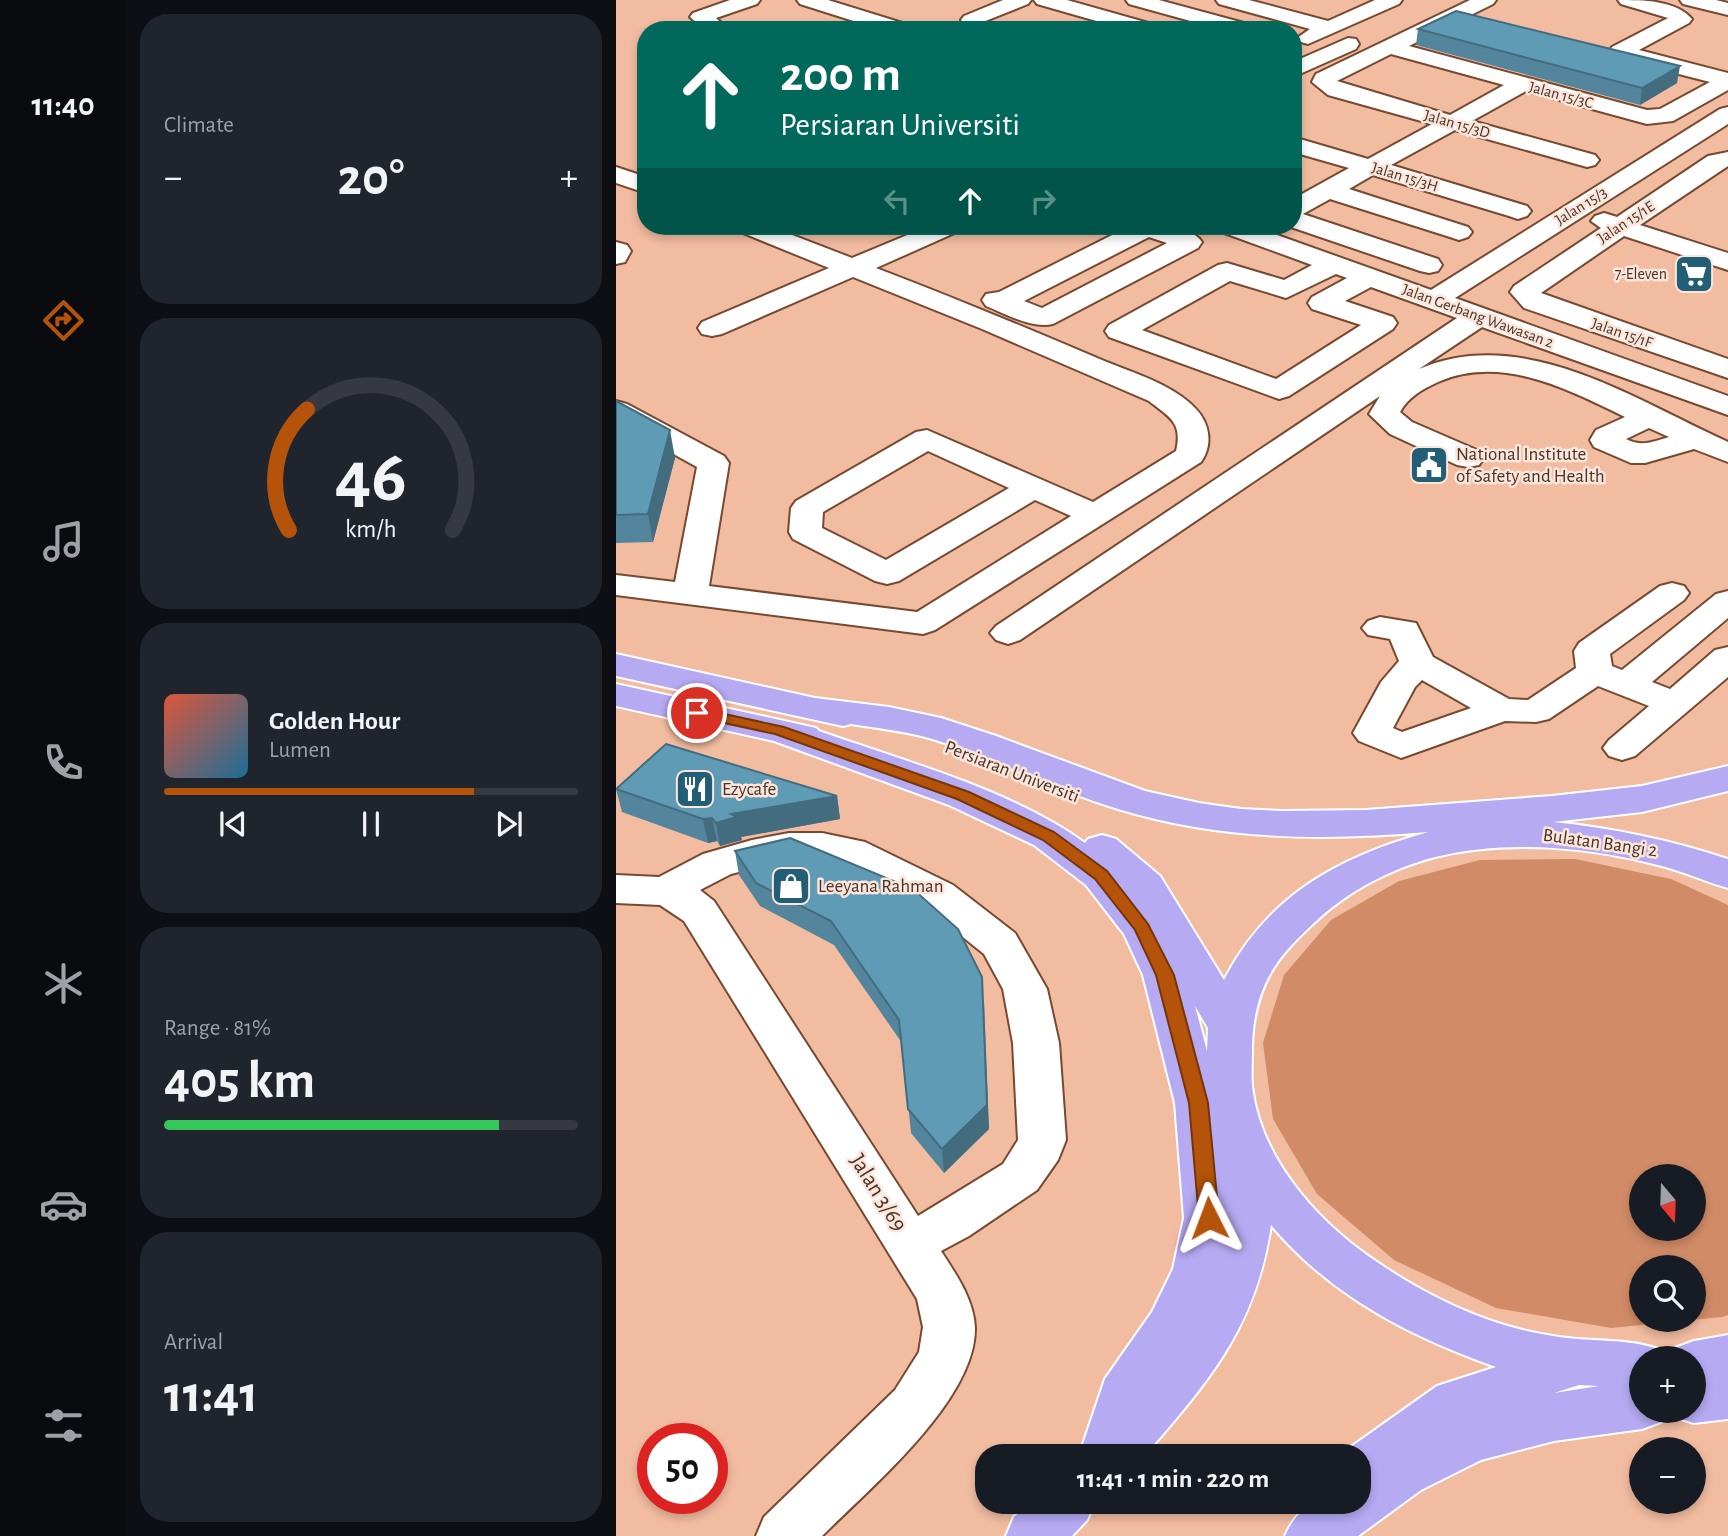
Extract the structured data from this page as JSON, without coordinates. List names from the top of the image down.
{
  "streets": {
    "main road": ["Persiaran Universiti", "Bulatan Bangi 2"],
    "street": [
      "Jalan 15/3C",
      "Jalan 15/3D",
      "Jalan 15/3H",
      "Jalan 15/3",
      "Jalan 15/1E",
      "Jalan Gerbang Wawasan 2",
      "Jalan 15/1F",
      "Jalan 3/69"
    ]
  },
  "crossings": [
    ["Jalan 15/3C", "Jalan 15/3D"],
    ["Jalan 15/3", "Jalan Gerbang Wawasan 2"],
    ["Jalan 15/1E", "Jalan 15/1F"],
    ["Persiaran Universiti", "Bulatan Bangi 2"]
  ],
  "places": {
    "supermarket": ["7-Eleven"],
    "public building": ["National Institute of Safety and Health"],
    "restaurant": ["Ezycafe"],
    "shop": ["Leeyana Rahman"]
  },
  "north": "bottom",
  "page": {
    "tabs": "11:40",
    "tile": [
      "Climate",
      ["Range · 81%", "405 km"],
      ["Arrival", "11:41"]
    ],
    "turn": ["200 m", "Persiaran Universiti"],
    "heat": ["−", "20°", "+"],
    "song": ["Golden Hour", "Lumen"],
    "map_buttons": ["+", "−"],
    "limit": "50",
    "trip": "11:41 · 1 min · 220 m",
    "gauge": ["46", "km/h"]
  }
}
